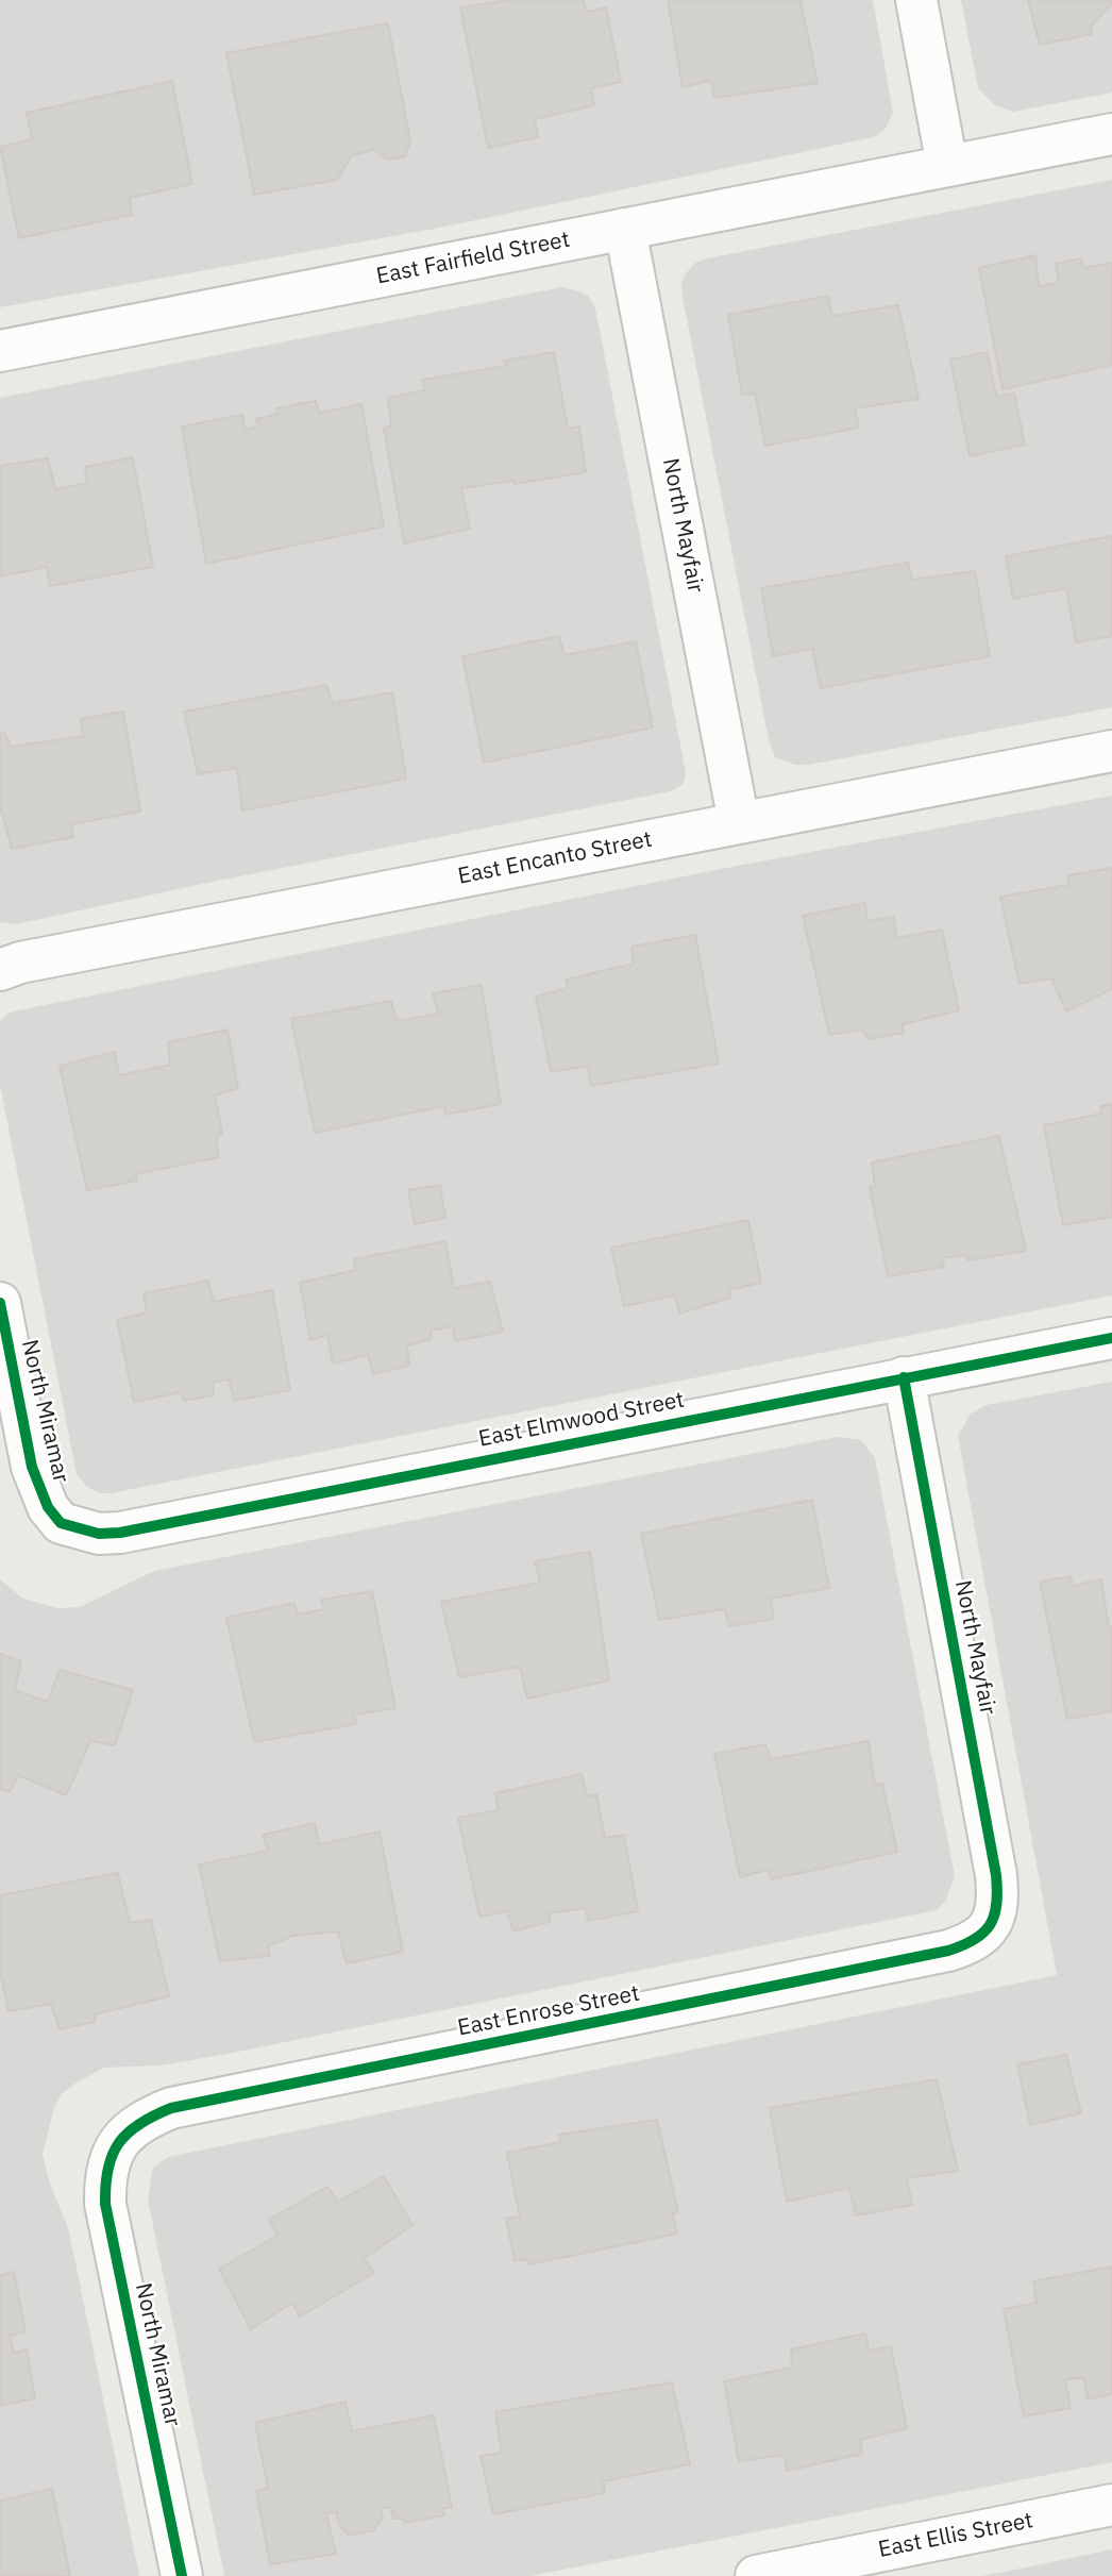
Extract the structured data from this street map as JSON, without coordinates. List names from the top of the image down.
{
  "streets": {
    "street": [
      "East Fairfield Street",
      "North Mayfair",
      "East Encanto Street",
      "North Miramar",
      "East Elmwood Street",
      "East Enrose Street",
      "East Ellis Street"
    ]
  },
  "crossings": [
    ["East Fairfield Street", "North Mayfair"],
    ["North Mayfair", "East Encanto Street"],
    ["North Mayfair", "East Elmwood Street"],
    ["North Mayfair", "East Enrose Street"],
    ["North Miramar", "East Elmwood Street"],
    ["North Miramar", "East Enrose Street"]
  ]
}
